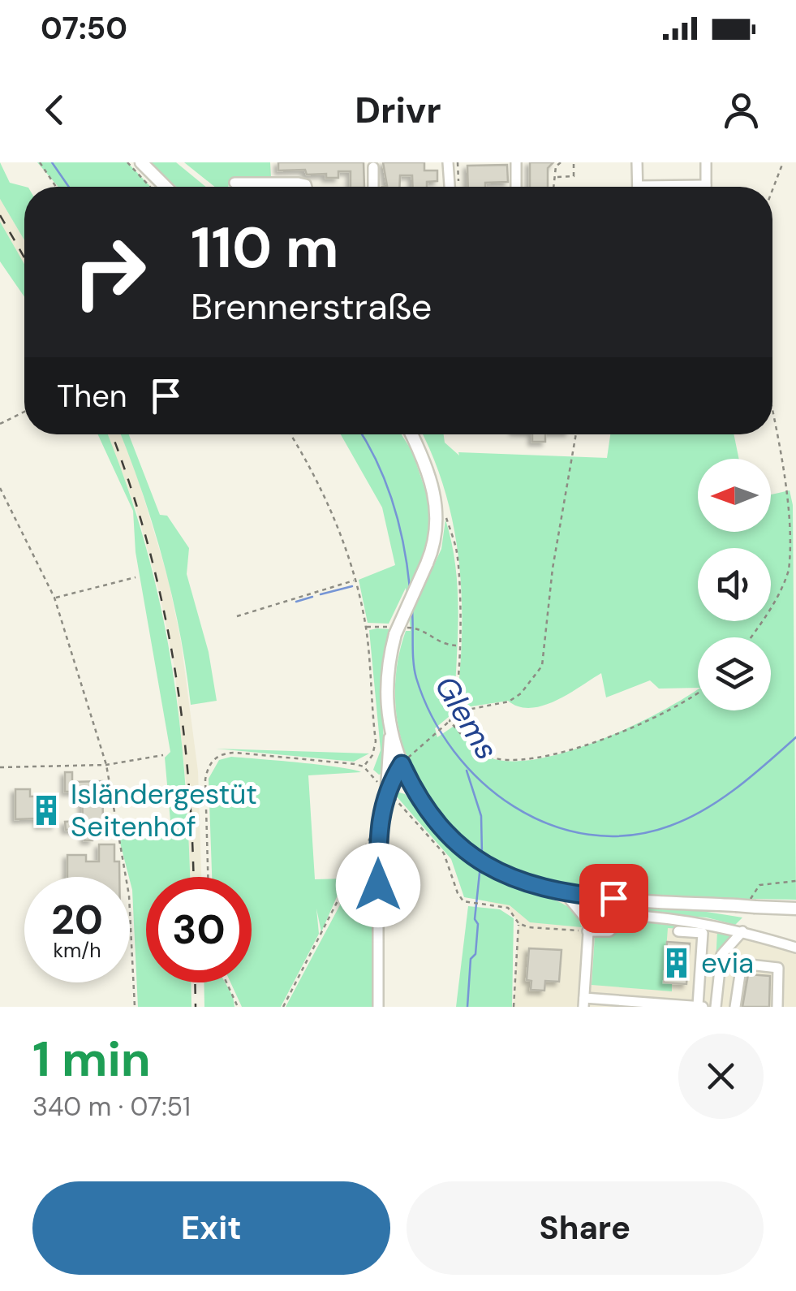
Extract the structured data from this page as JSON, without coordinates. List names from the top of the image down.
{
  "water": ["Glems"],
  "places": {
    "building": ["Isländergestüt Seitenhof", "evia"]
  },
  "north": "left",
  "page": {
    "status": "07:50",
    "header": "Drivr",
    "turn": ["110 m", "Brennerstraße"],
    "then": "Then",
    "speed": "20 km/h",
    "limit": "30",
    "heading": ["1 min", "340 m · 07:51"],
    "buttons": ["Exit", "Share"]
  }
}
